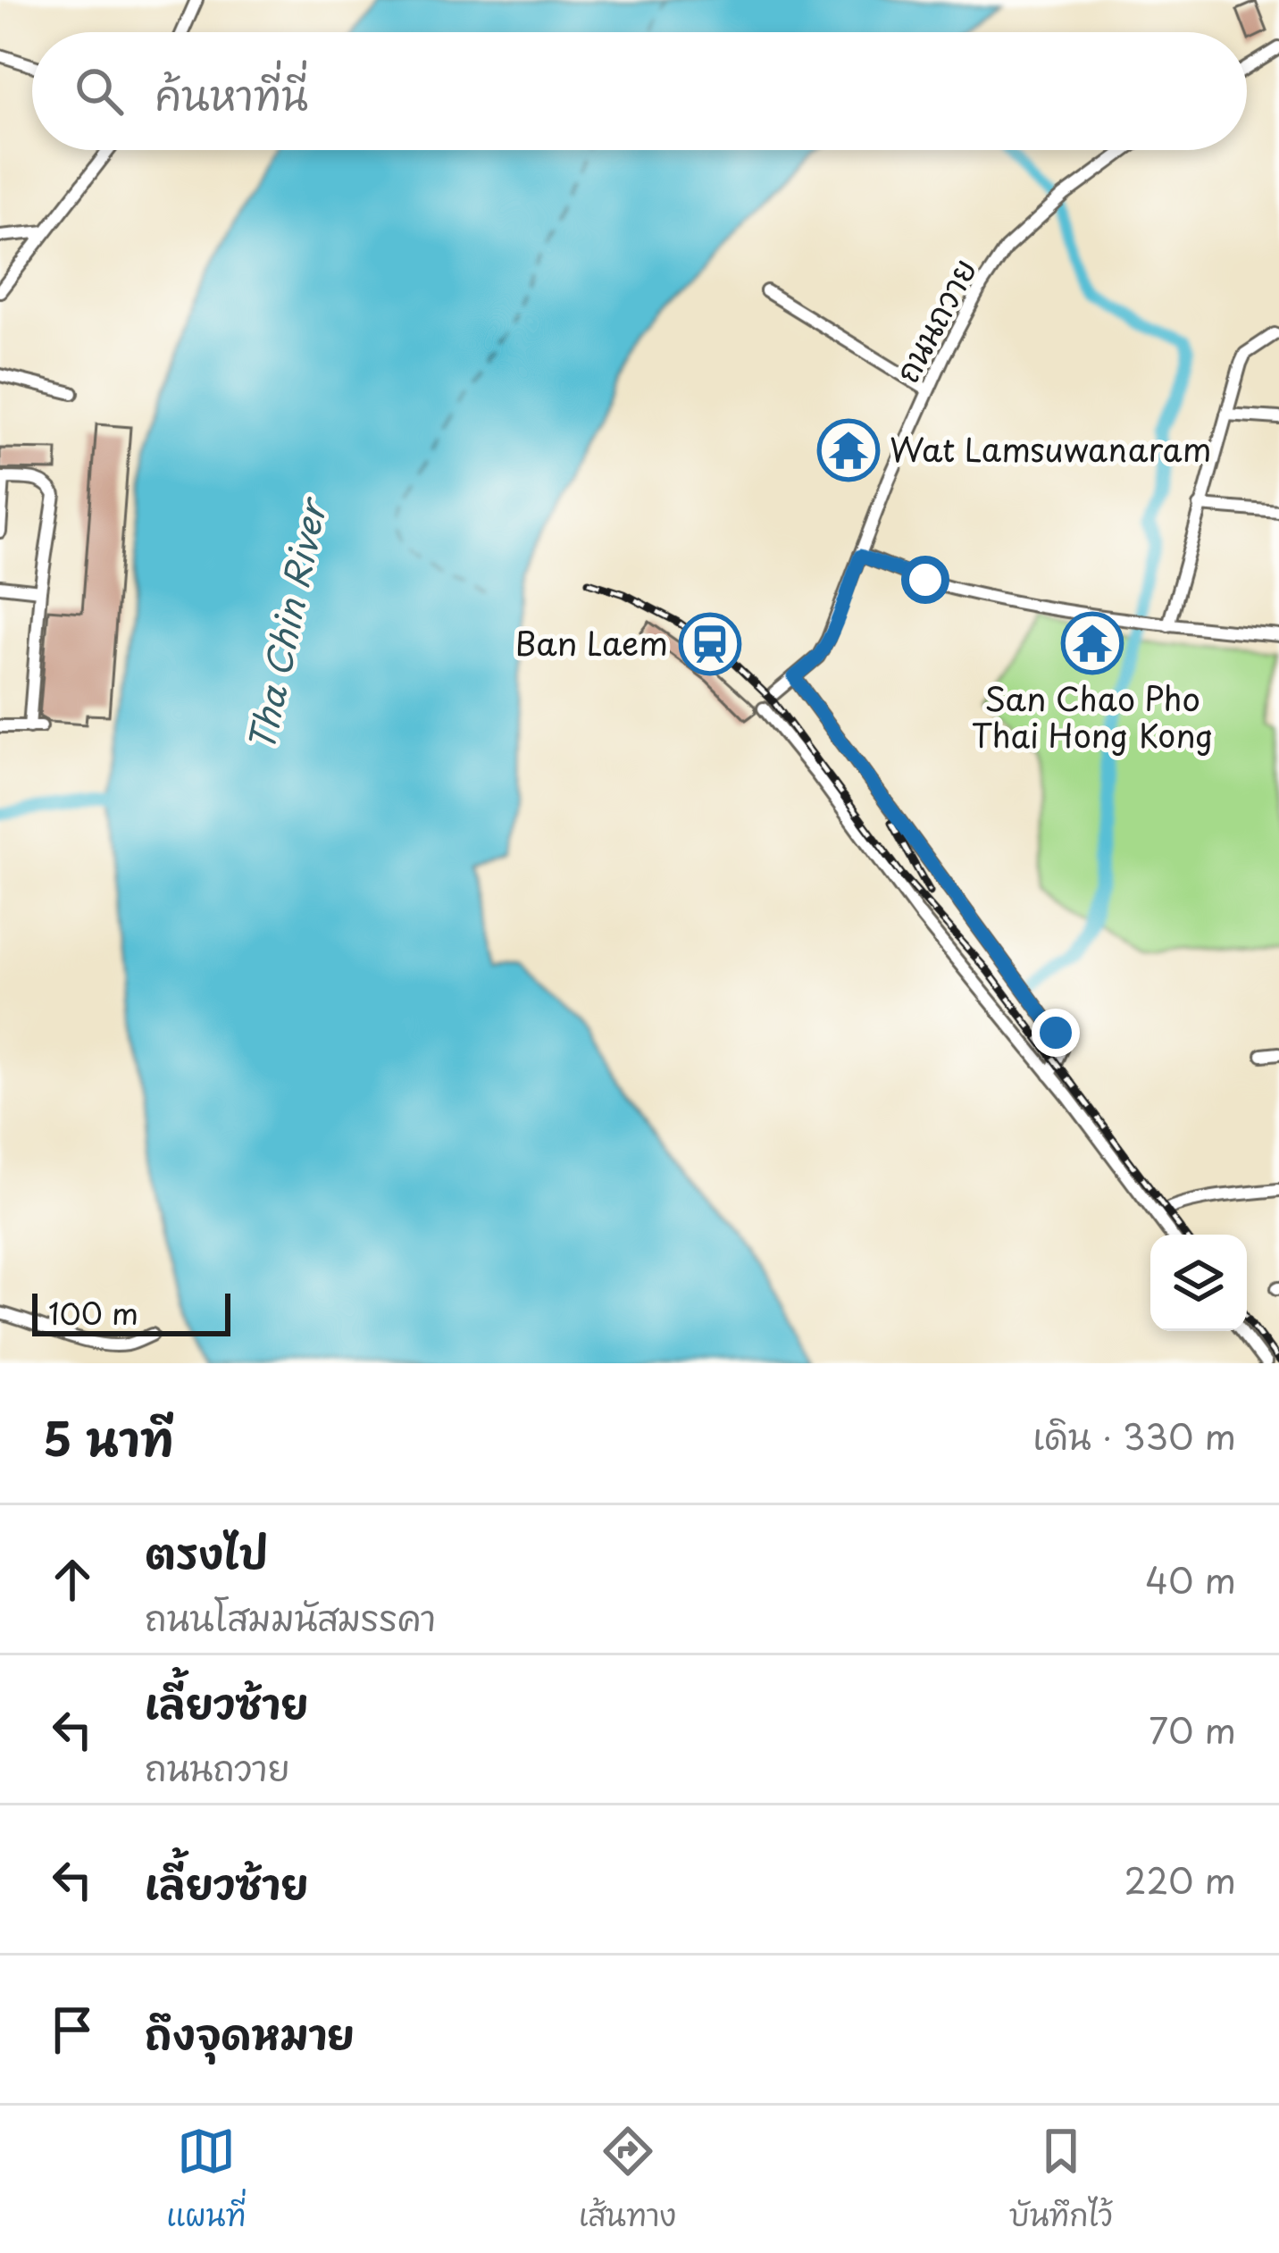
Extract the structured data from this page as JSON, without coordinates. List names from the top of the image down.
{
  "streets": {
    "street": ["ถนนถวาย"]
  },
  "water": ["Tha Chin River"],
  "places": {
    "temple": ["Wat Lamsuwanaram", "San Chao Pho Thai Hong Kong"],
    "station": ["Ban Laem"]
  },
  "scale_bar": "100 m",
  "page": {
    "search": "ค้นหาที่นี่",
    "scale": "100 m",
    "heading": ["5 นาที", "เดิน · 330 m"],
    "list": [
      ["ตรงไป", "ถนนโสมมนัสมรรคา", "40 m"],
      ["เลี้ยวซ้าย", "ถนนถวาย", "70 m"],
      ["เลี้ยวซ้าย", "220 m"],
      "ถึงจุดหมาย"
    ],
    "nav": ["แผนที่", "เส้นทาง", "บันทึกไว้"]
  }
}
